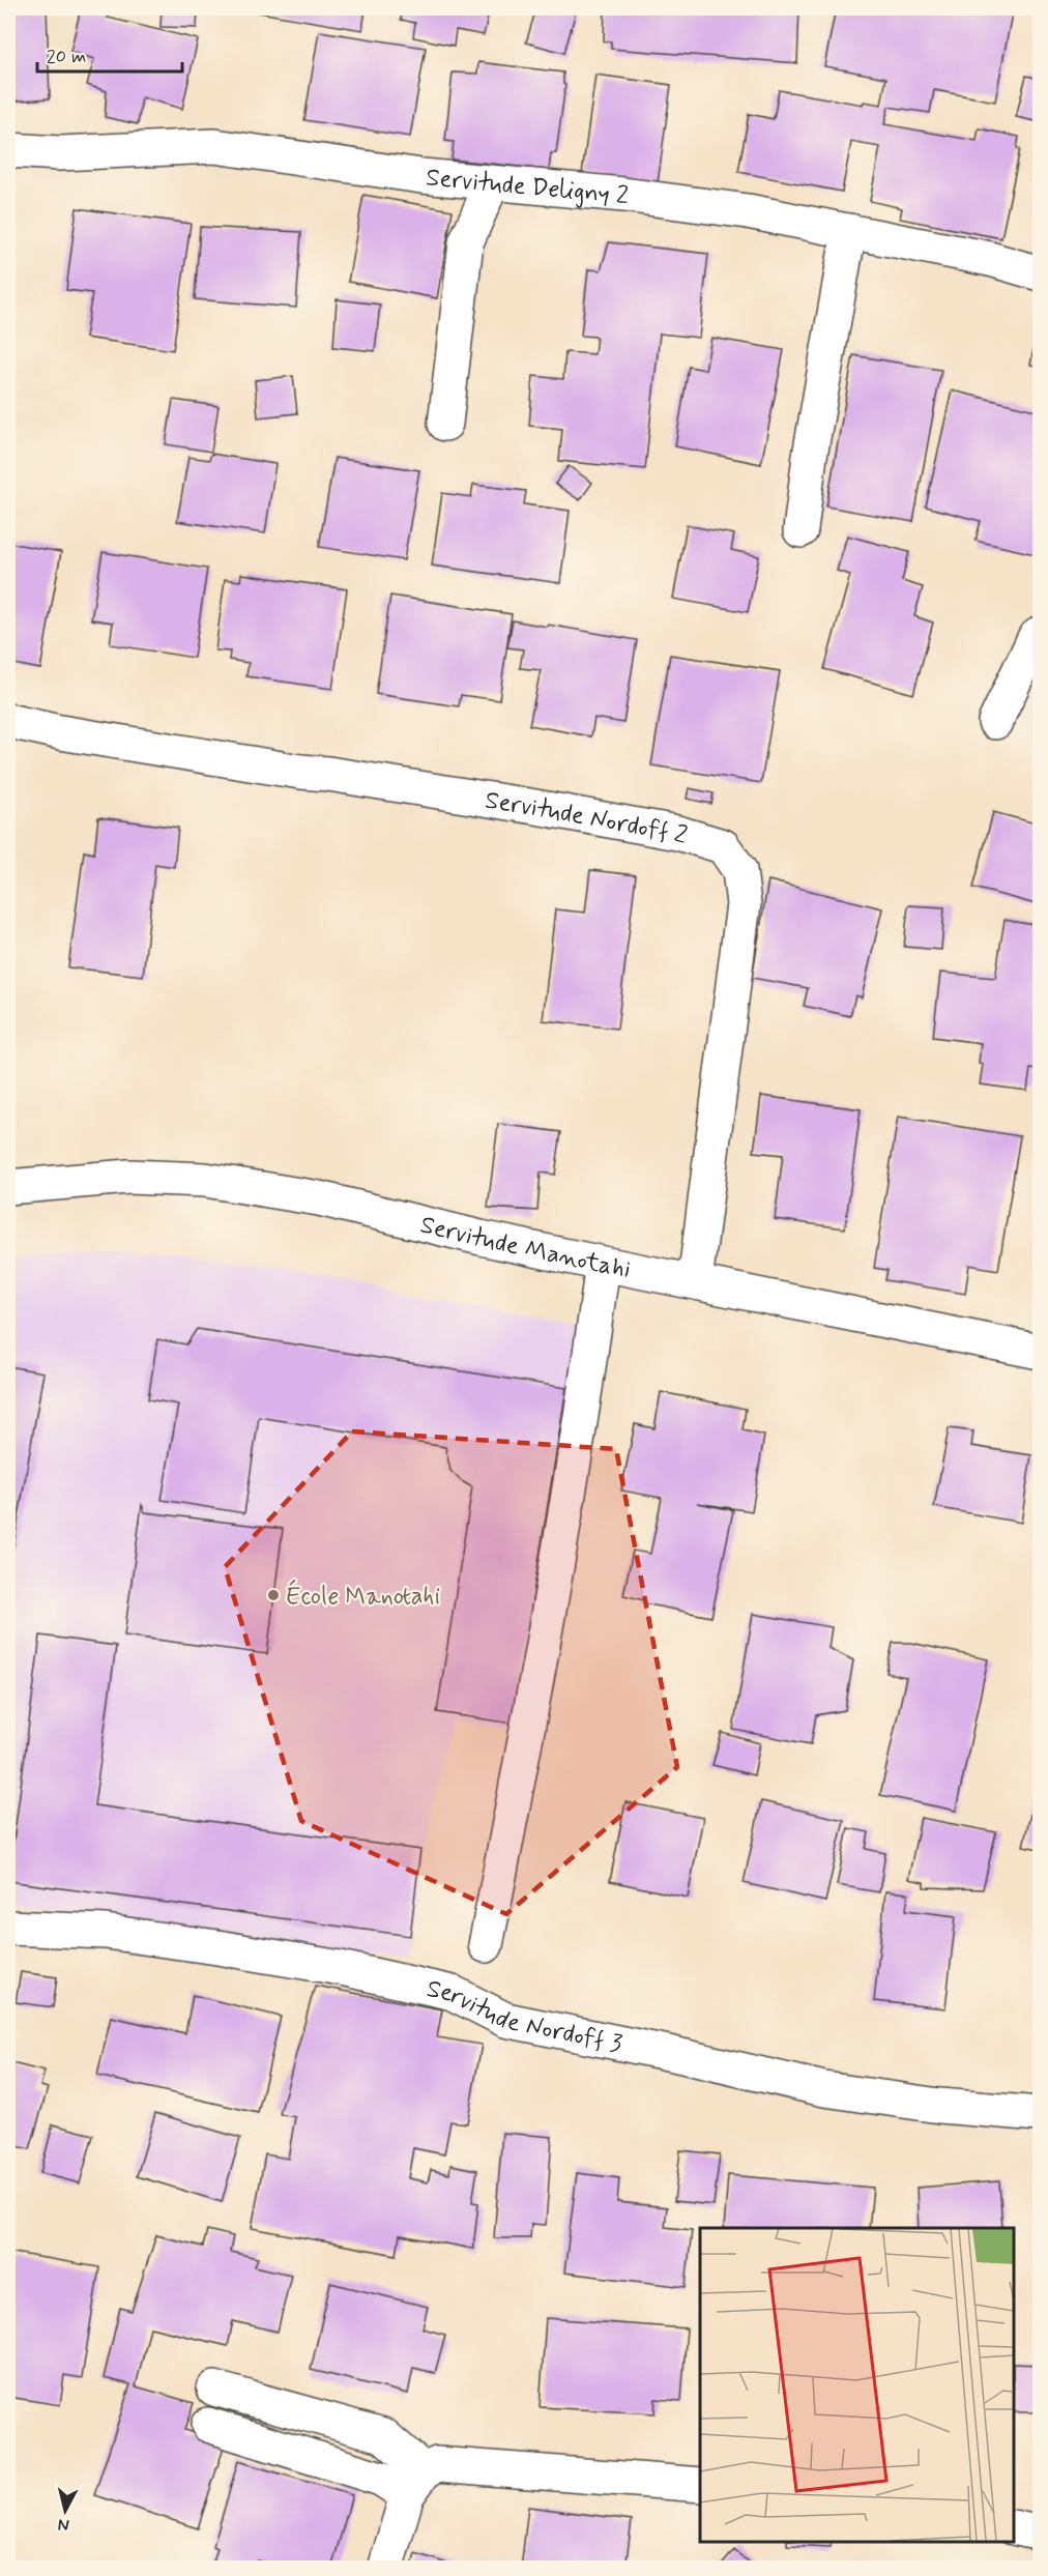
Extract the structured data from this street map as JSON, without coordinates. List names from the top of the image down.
{
  "streets": {
    "street": [
      "Servitude Deligny 2",
      "Servitude Nordoff 2",
      "Servitude Manotahi",
      "Servitude Nordoff 3"
    ]
  },
  "crossings": [
    ["Servitude Nordoff 2", "Servitude Manotahi"]
  ],
  "places": ["École Manotahi"],
  "scale_bar": "20 m",
  "north": "bottom"
}
